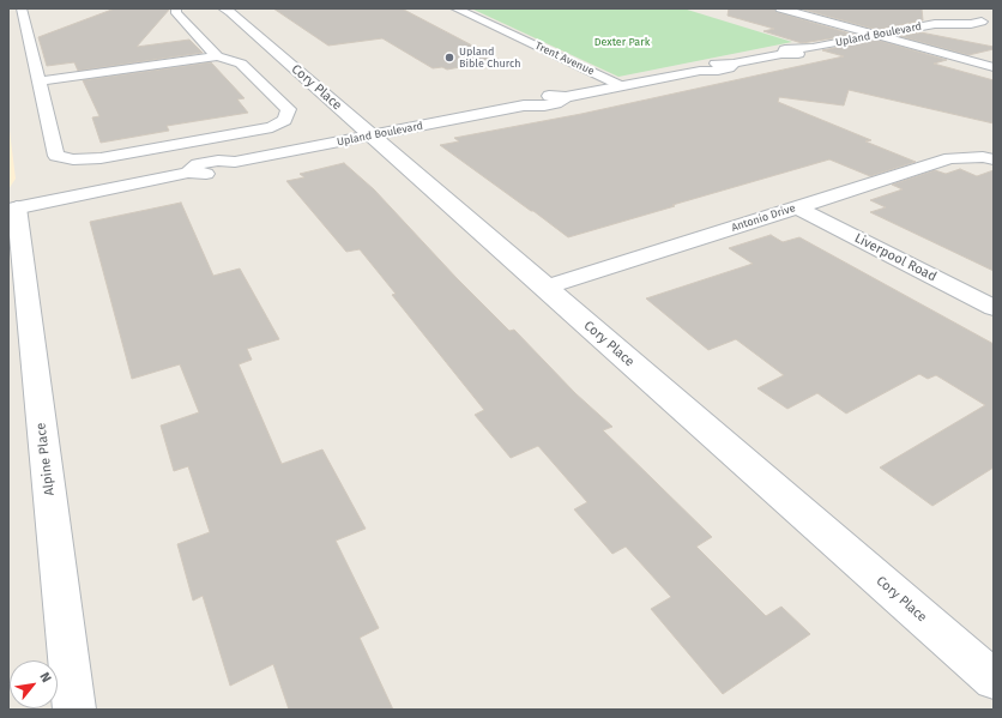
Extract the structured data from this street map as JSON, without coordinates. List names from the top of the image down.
{
  "streets": {
    "street": [
      "Upland Boulevard",
      "Trent Avenue",
      "Cory Place",
      "Antonio Drive",
      "Liverpool Road",
      "Alpine Place"
    ]
  },
  "crossings": [
    ["Upland Boulevard", "Trent Avenue"],
    ["Upland Boulevard", "Cory Place"],
    ["Upland Boulevard", "Alpine Place"],
    ["Cory Place", "Antonio Drive"],
    ["Antonio Drive", "Liverpool Road"]
  ],
  "parks": ["Dexter Park"],
  "places": ["Upland Bible Church"],
  "north": "top right"
}
